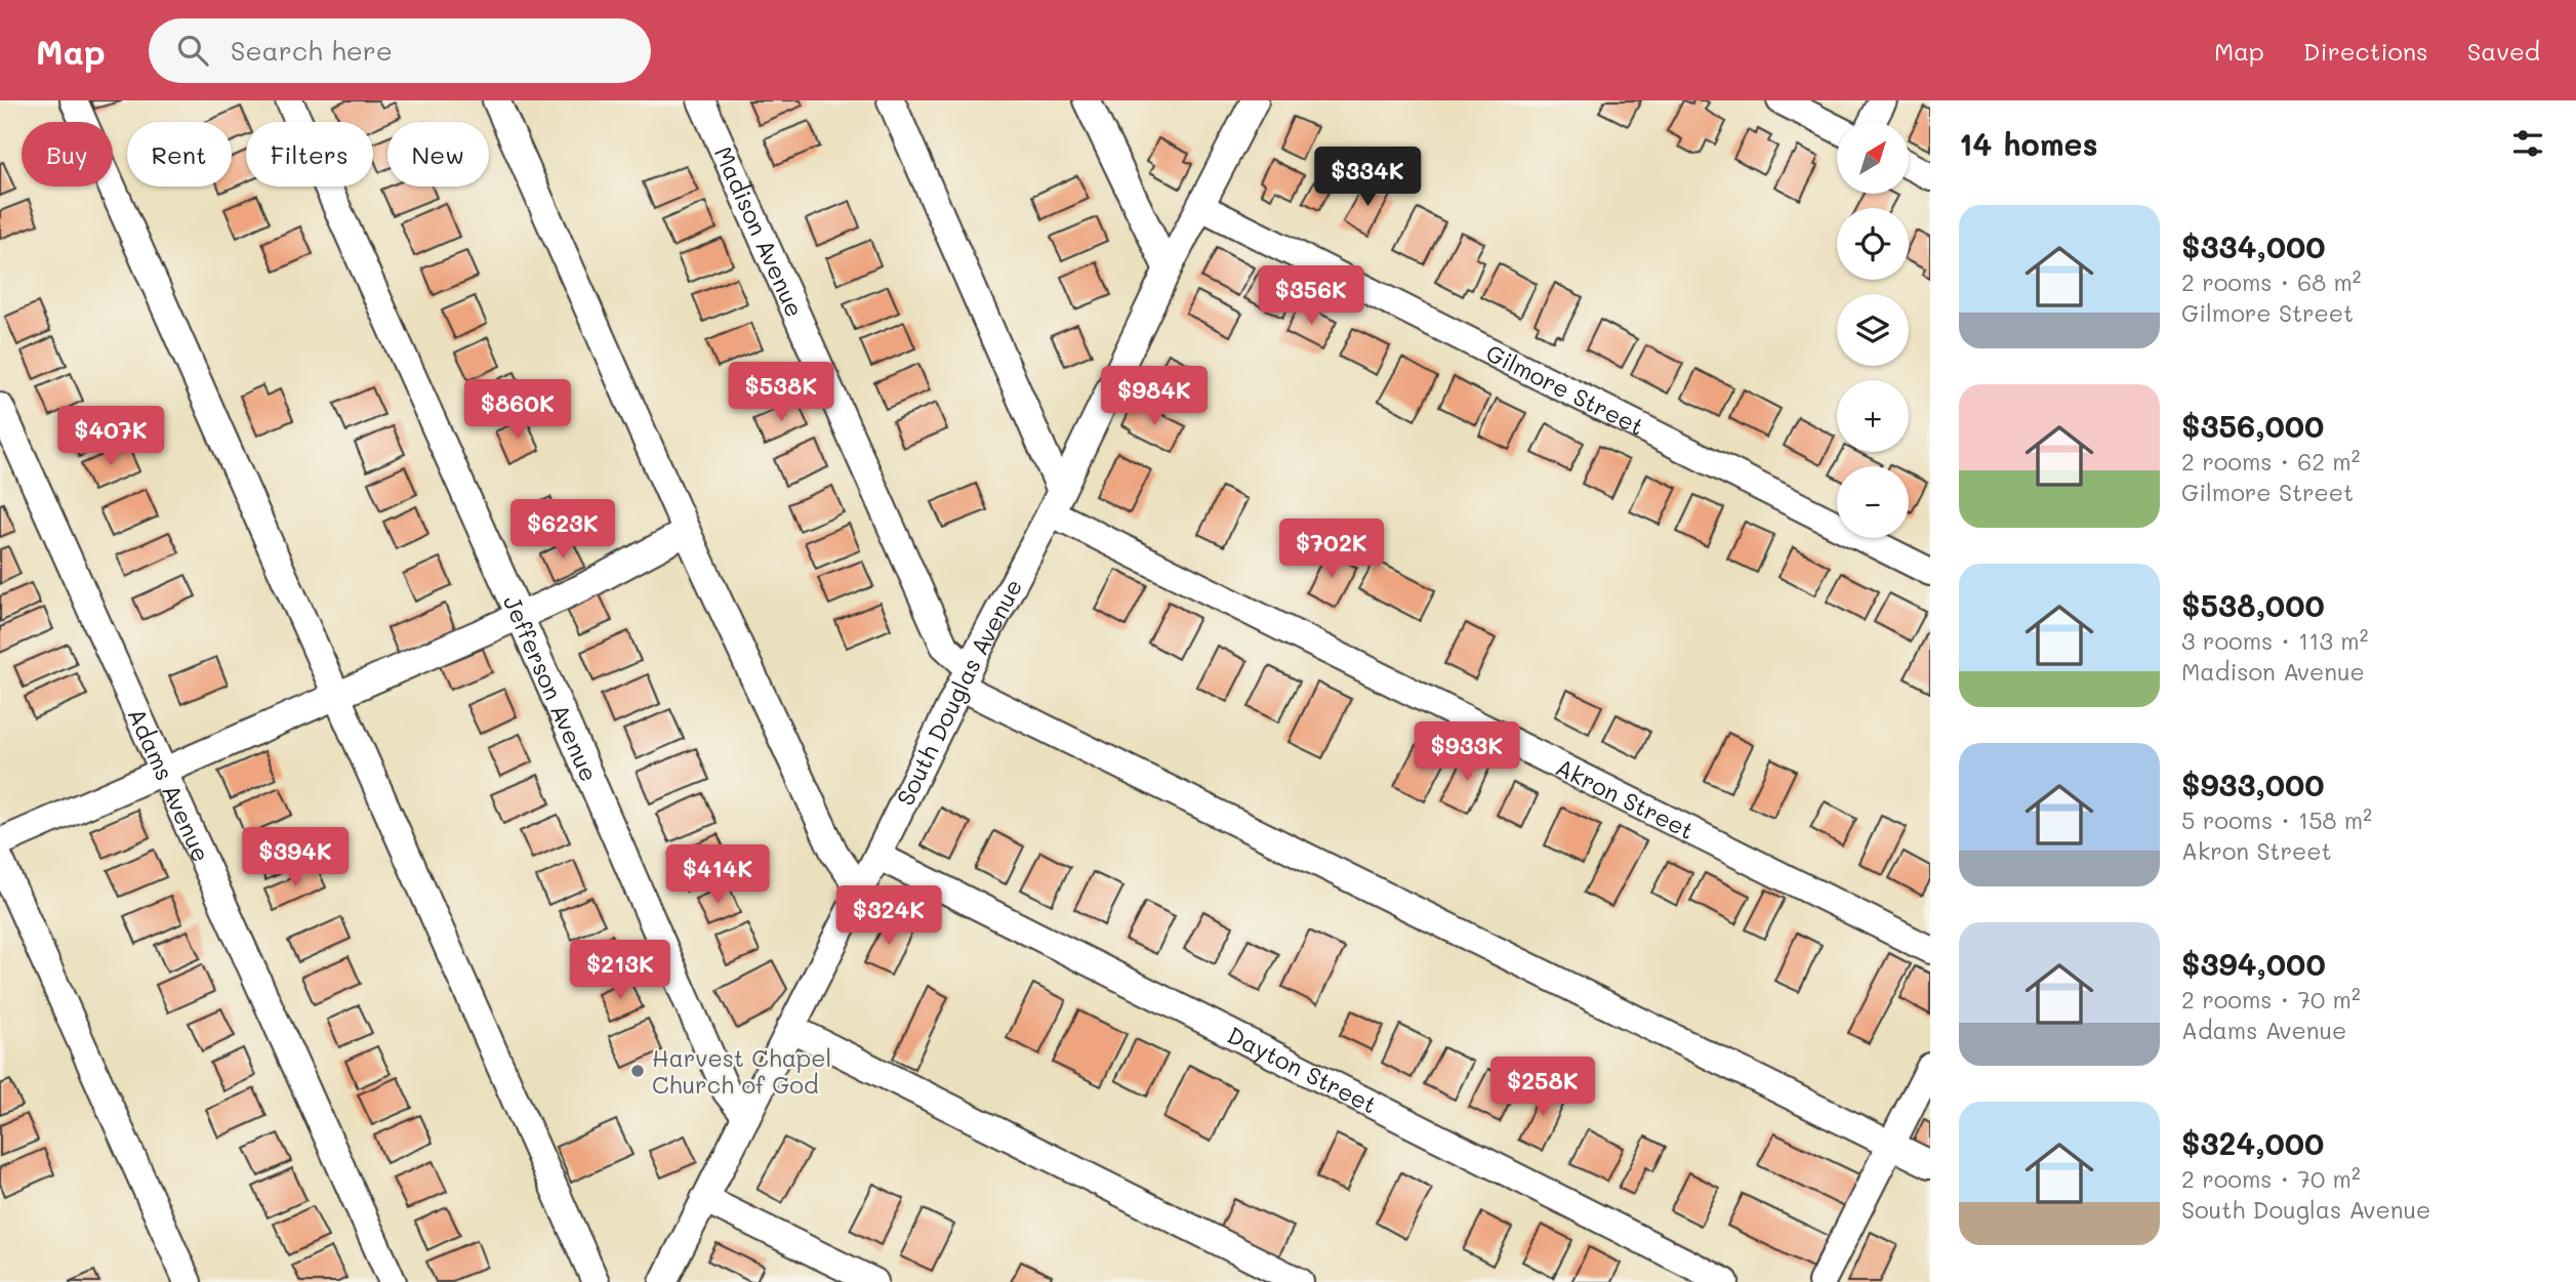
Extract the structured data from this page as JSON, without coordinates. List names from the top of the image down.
{
  "streets": {
    "street": [
      "Madison Avenue",
      "Gilmore Street",
      "Jefferson Avenue",
      "South Douglas Avenue",
      "Adams Avenue",
      "Akron Street",
      "Dayton Street"
    ]
  },
  "crossings": [
    ["Madison Avenue", "South Douglas Avenue"],
    ["Gilmore Street", "South Douglas Avenue"],
    ["Jefferson Avenue", "South Douglas Avenue"],
    ["South Douglas Avenue", "Akron Street"],
    ["South Douglas Avenue", "Dayton Street"]
  ],
  "places": ["Harvest Chapel Church of God"],
  "north": "top right",
  "page": {
    "header": "Map",
    "search": "Search here",
    "nav": ["Map", "Directions", "Saved"],
    "heading": "14 homes",
    "map_buttons": ["+", "−"],
    "chip": [
      "Buy",
      "Rent",
      "Filters",
      "New"
    ],
    "price": [
      "$334K",
      "$356K",
      "$538K",
      "$984K",
      "$860K",
      "$407K",
      "$623K",
      "$702K",
      "$933K",
      "$394K",
      "$414K",
      "$324K",
      "$213K",
      "$258K"
    ],
    "list": [
      {
        "name": "$334,000",
        "note": "2 rooms · 68 m² · Gilmore Street"
      },
      {
        "name": "$356,000",
        "note": "2 rooms · 62 m² · Gilmore Street"
      },
      {
        "name": "$538,000",
        "note": "3 rooms · 113 m² · Madison Avenue"
      },
      {
        "name": "$933,000",
        "note": "5 rooms · 158 m² · Akron Street"
      },
      {
        "name": "$394,000",
        "note": "2 rooms · 70 m² · Adams Avenue"
      },
      {
        "name": "$324,000",
        "note": "2 rooms · 70 m² · South Douglas Avenue"
      }
    ]
  }
}
